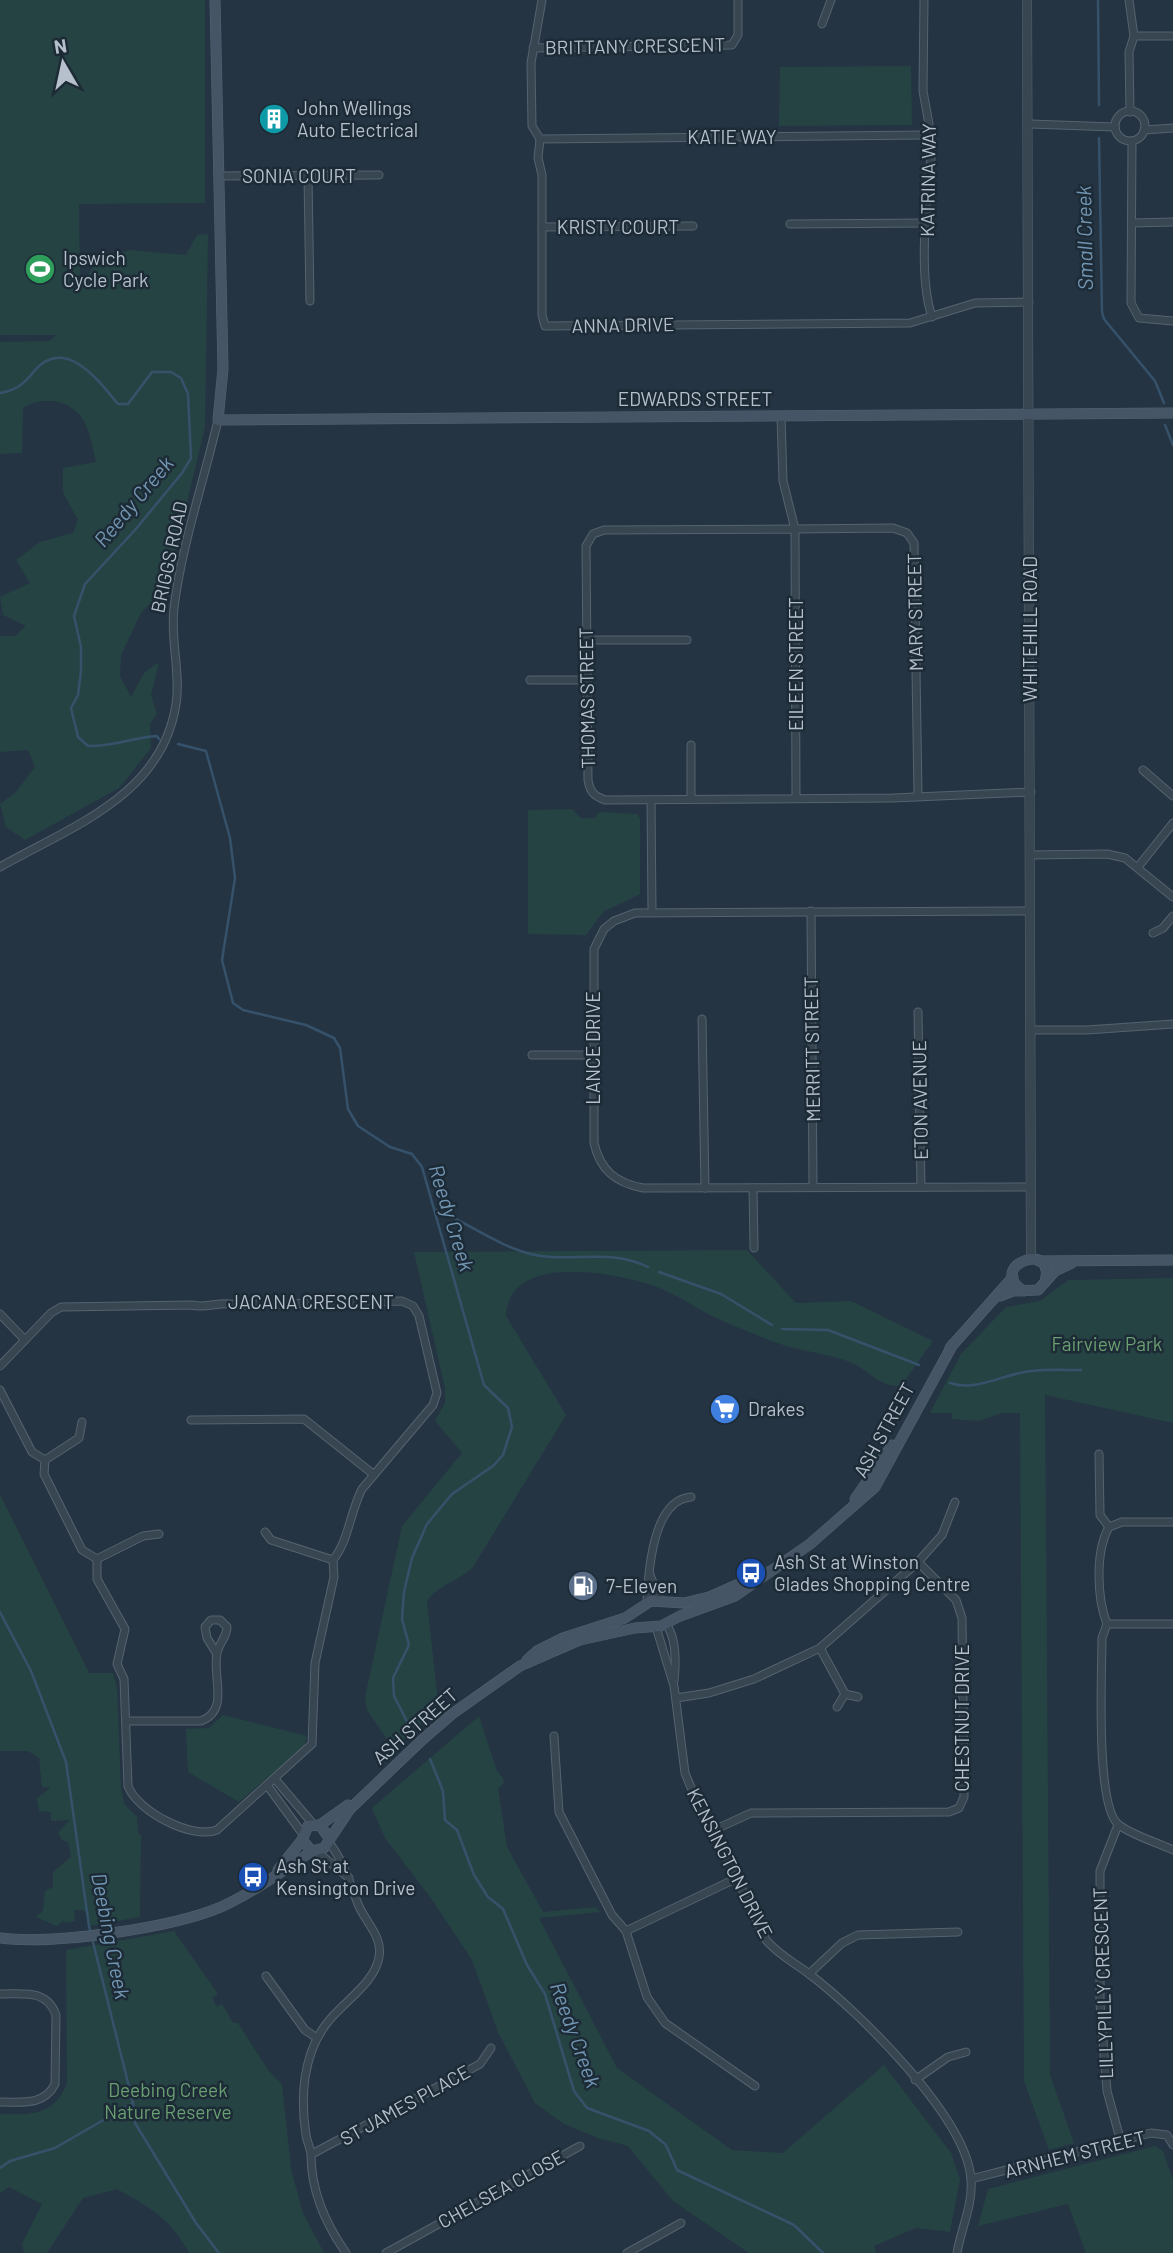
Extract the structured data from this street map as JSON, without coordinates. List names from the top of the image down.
{
  "streets": {
    "main road": ["EDWARDS STREET", "BRIGGS ROAD", "ASH STREET"],
    "street": [
      "BRITTANY CRESCENT",
      "KATIE WAY",
      "SONIA COURT",
      "KATRINA WAY",
      "KRISTY COURT",
      "ANNA DRIVE",
      "MARY STREET",
      "WHITEHILL ROAD",
      "EILEEN STREET",
      "THOMAS STREET",
      "LANCE DRIVE",
      "MERRITT STREET",
      "ETON AVENUE",
      "JACANA CRESCENT",
      "CHESTNUT DRIVE",
      "KENSINGTON DRIVE",
      "LILLYPILLY CRESCENT",
      "ST JAMES PLACE",
      "ARNHEM STREET",
      "CHELSEA CLOSE"
    ]
  },
  "crossings": [
    ["BRITTANY CRESCENT", "ANNA DRIVE"],
    ["KATIE WAY", "KATRINA WAY"],
    ["KATIE WAY", "ANNA DRIVE"],
    ["SONIA COURT", "BRIGGS ROAD"],
    ["KATRINA WAY", "ANNA DRIVE"],
    ["KRISTY COURT", "ANNA DRIVE"],
    ["ANNA DRIVE", "WHITEHILL ROAD"],
    ["EDWARDS STREET", "BRIGGS ROAD"],
    ["EDWARDS STREET", "WHITEHILL ROAD"],
    ["MARY STREET", "EILEEN STREET"],
    ["MARY STREET", "THOMAS STREET"],
    ["WHITEHILL ROAD", "THOMAS STREET"],
    ["WHITEHILL ROAD", "LANCE DRIVE"],
    ["WHITEHILL ROAD", "ASH STREET"],
    ["EILEEN STREET", "THOMAS STREET"],
    ["LANCE DRIVE", "MERRITT STREET"],
    ["LANCE DRIVE", "ETON AVENUE"],
    ["ASH STREET", "KENSINGTON DRIVE"],
    ["CHESTNUT DRIVE", "KENSINGTON DRIVE"],
    ["KENSINGTON DRIVE", "ARNHEM STREET"],
    ["LILLYPILLY CRESCENT", "ARNHEM STREET"]
  ],
  "water": ["Small Creek", "Reedy Creek", "Deebing Creek"],
  "parks": ["Fairview Park", "Deebing Creek Nature Reserve"],
  "places": {
    "building": ["John Wellings Auto Electrical"],
    "sports": ["Ipswich Cycle Park"],
    "supermarket": ["Drakes"],
    "bus stop": ["Ash St at Winston Glades Shopping Centre", "Ash St at Kensington Drive"],
    "fuel station": ["7-Eleven"]
  },
  "north": "top"
}
